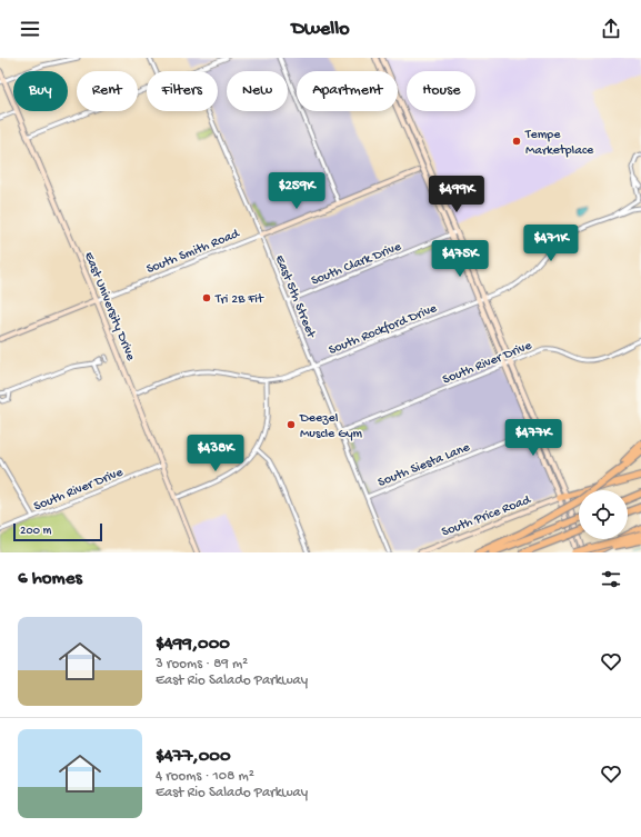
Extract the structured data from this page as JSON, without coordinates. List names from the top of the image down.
{
  "streets": {
    "main road": ["South Smith Road", "East University Drive", "South Price Road"],
    "street": [
      "South Clark Drive",
      "East 5th Street",
      "South Rockford Drive",
      "South River Drive",
      "South Siesta Lane"
    ]
  },
  "crossings": [
    ["South Smith Road", "East 5th Street"],
    ["South Smith Road", "East University Drive"],
    ["South Clark Drive", "East 5th Street"],
    ["East 5th Street", "South Rockford Drive"],
    ["East 5th Street", "South River Drive"],
    ["East 5th Street", "South Siesta Lane"],
    ["East University Drive", "South Rockford Drive"],
    ["East University Drive", "South River Drive"]
  ],
  "places": ["Tempe Marketplace", "Tri 2B Fit", "Deezel Muscle Gym"],
  "scale_bar": "200 m",
  "page": {
    "header": "Dwello",
    "chip": [
      "Buy",
      "Rent",
      "Filters",
      "New",
      "Apartment",
      "House"
    ],
    "price": [
      "$259K",
      "$499K",
      "$471K",
      "$475K",
      "$477K",
      "$438K"
    ],
    "scale": "200 m",
    "heading": "6 homes",
    "list": [
      {
        "name": "$499,000",
        "note": "3 rooms · 89 m² · East Rio Salado Parkway"
      },
      {
        "name": "$477,000",
        "note": "4 rooms · 108 m² · East Rio Salado Parkway"
      }
    ]
  }
}
